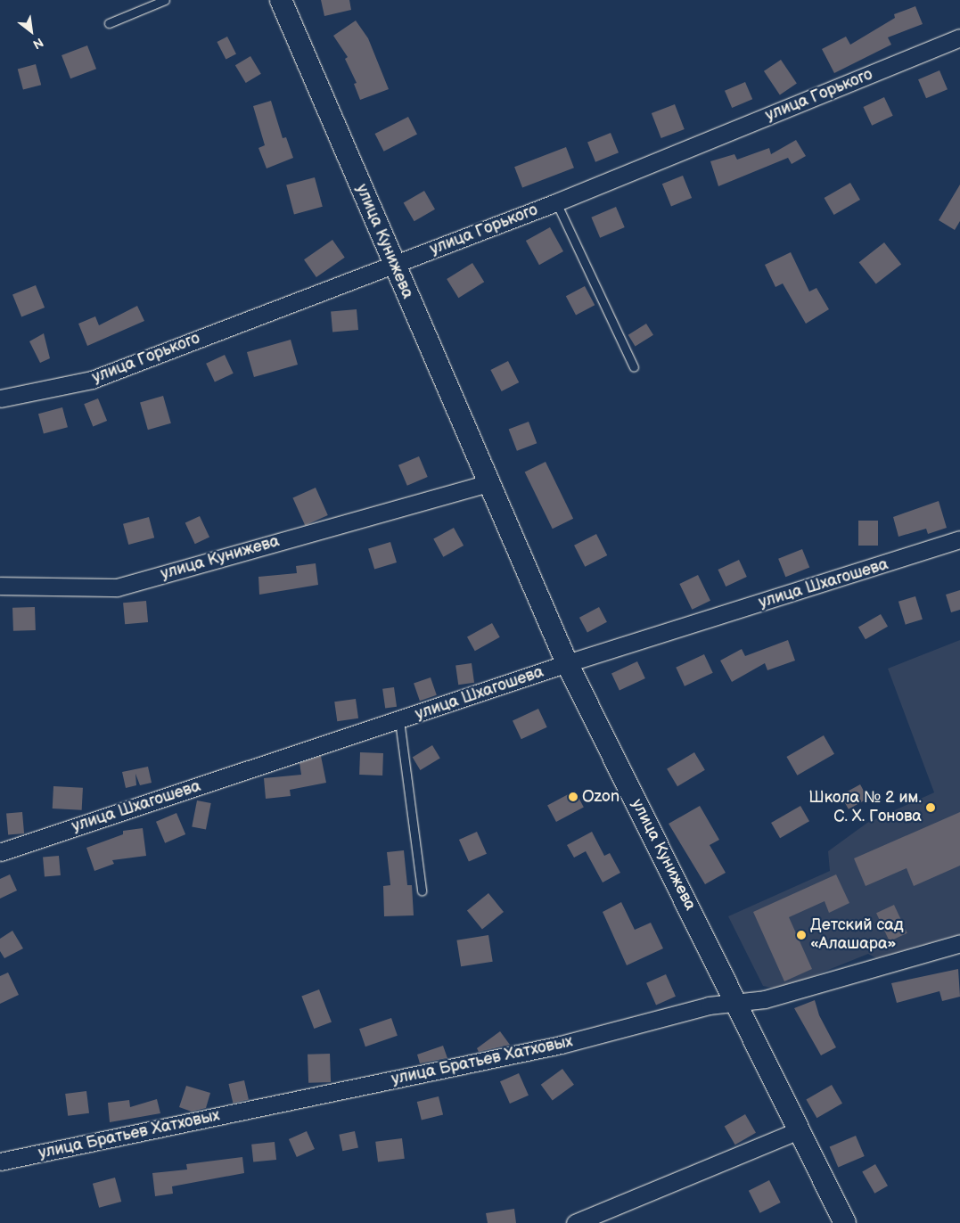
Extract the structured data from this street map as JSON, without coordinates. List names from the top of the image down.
{
  "streets": {
    "street": [
      "улица Горького",
      "улица Кунижева",
      "улица Шхагошева",
      "улица Братьев Хатховых"
    ]
  },
  "crossings": [
    ["улица Горького", "улица Кунижева"],
    ["улица Кунижева", "улица Шхагошева"],
    ["улица Кунижева", "улица Братьев Хатховых"]
  ],
  "places": ["Ozon", "Школа № 2 им. С. Х. Гонова", "Детский сад «Алашара»"],
  "north": "bottom right"
}
